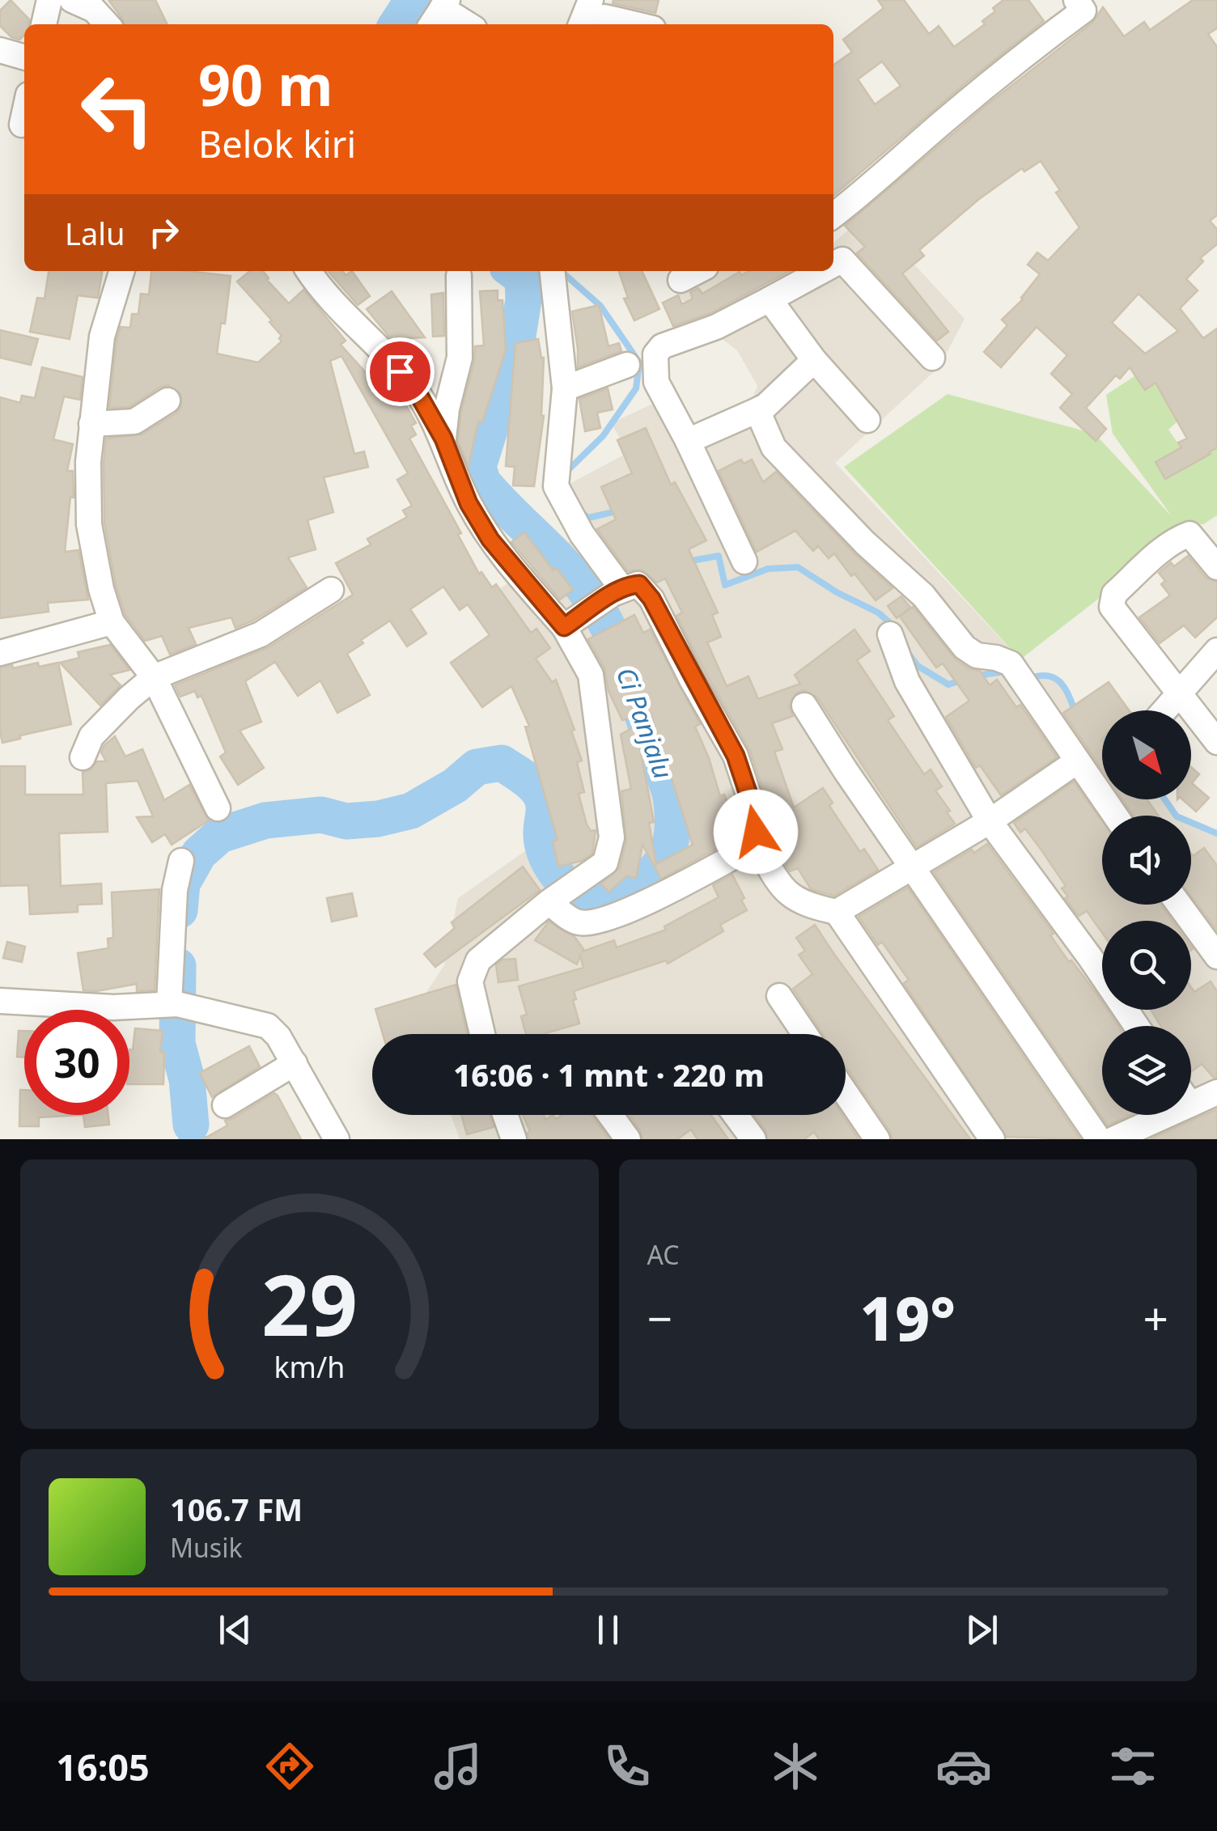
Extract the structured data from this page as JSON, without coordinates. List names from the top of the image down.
{
  "water": ["Ci Panjalu"],
  "north": "bottom right",
  "page": {
    "turn": ["90 m", "Belok kiri"],
    "then": "Lalu",
    "limit": "30",
    "trip": "16:06 · 1 mnt · 220 m",
    "tile": "AC",
    "heat": ["−", "19°", "+"],
    "song": ["106.7 FM", "Musik"],
    "tabs": "16:05",
    "gauge": ["29", "km/h"]
  }
}
